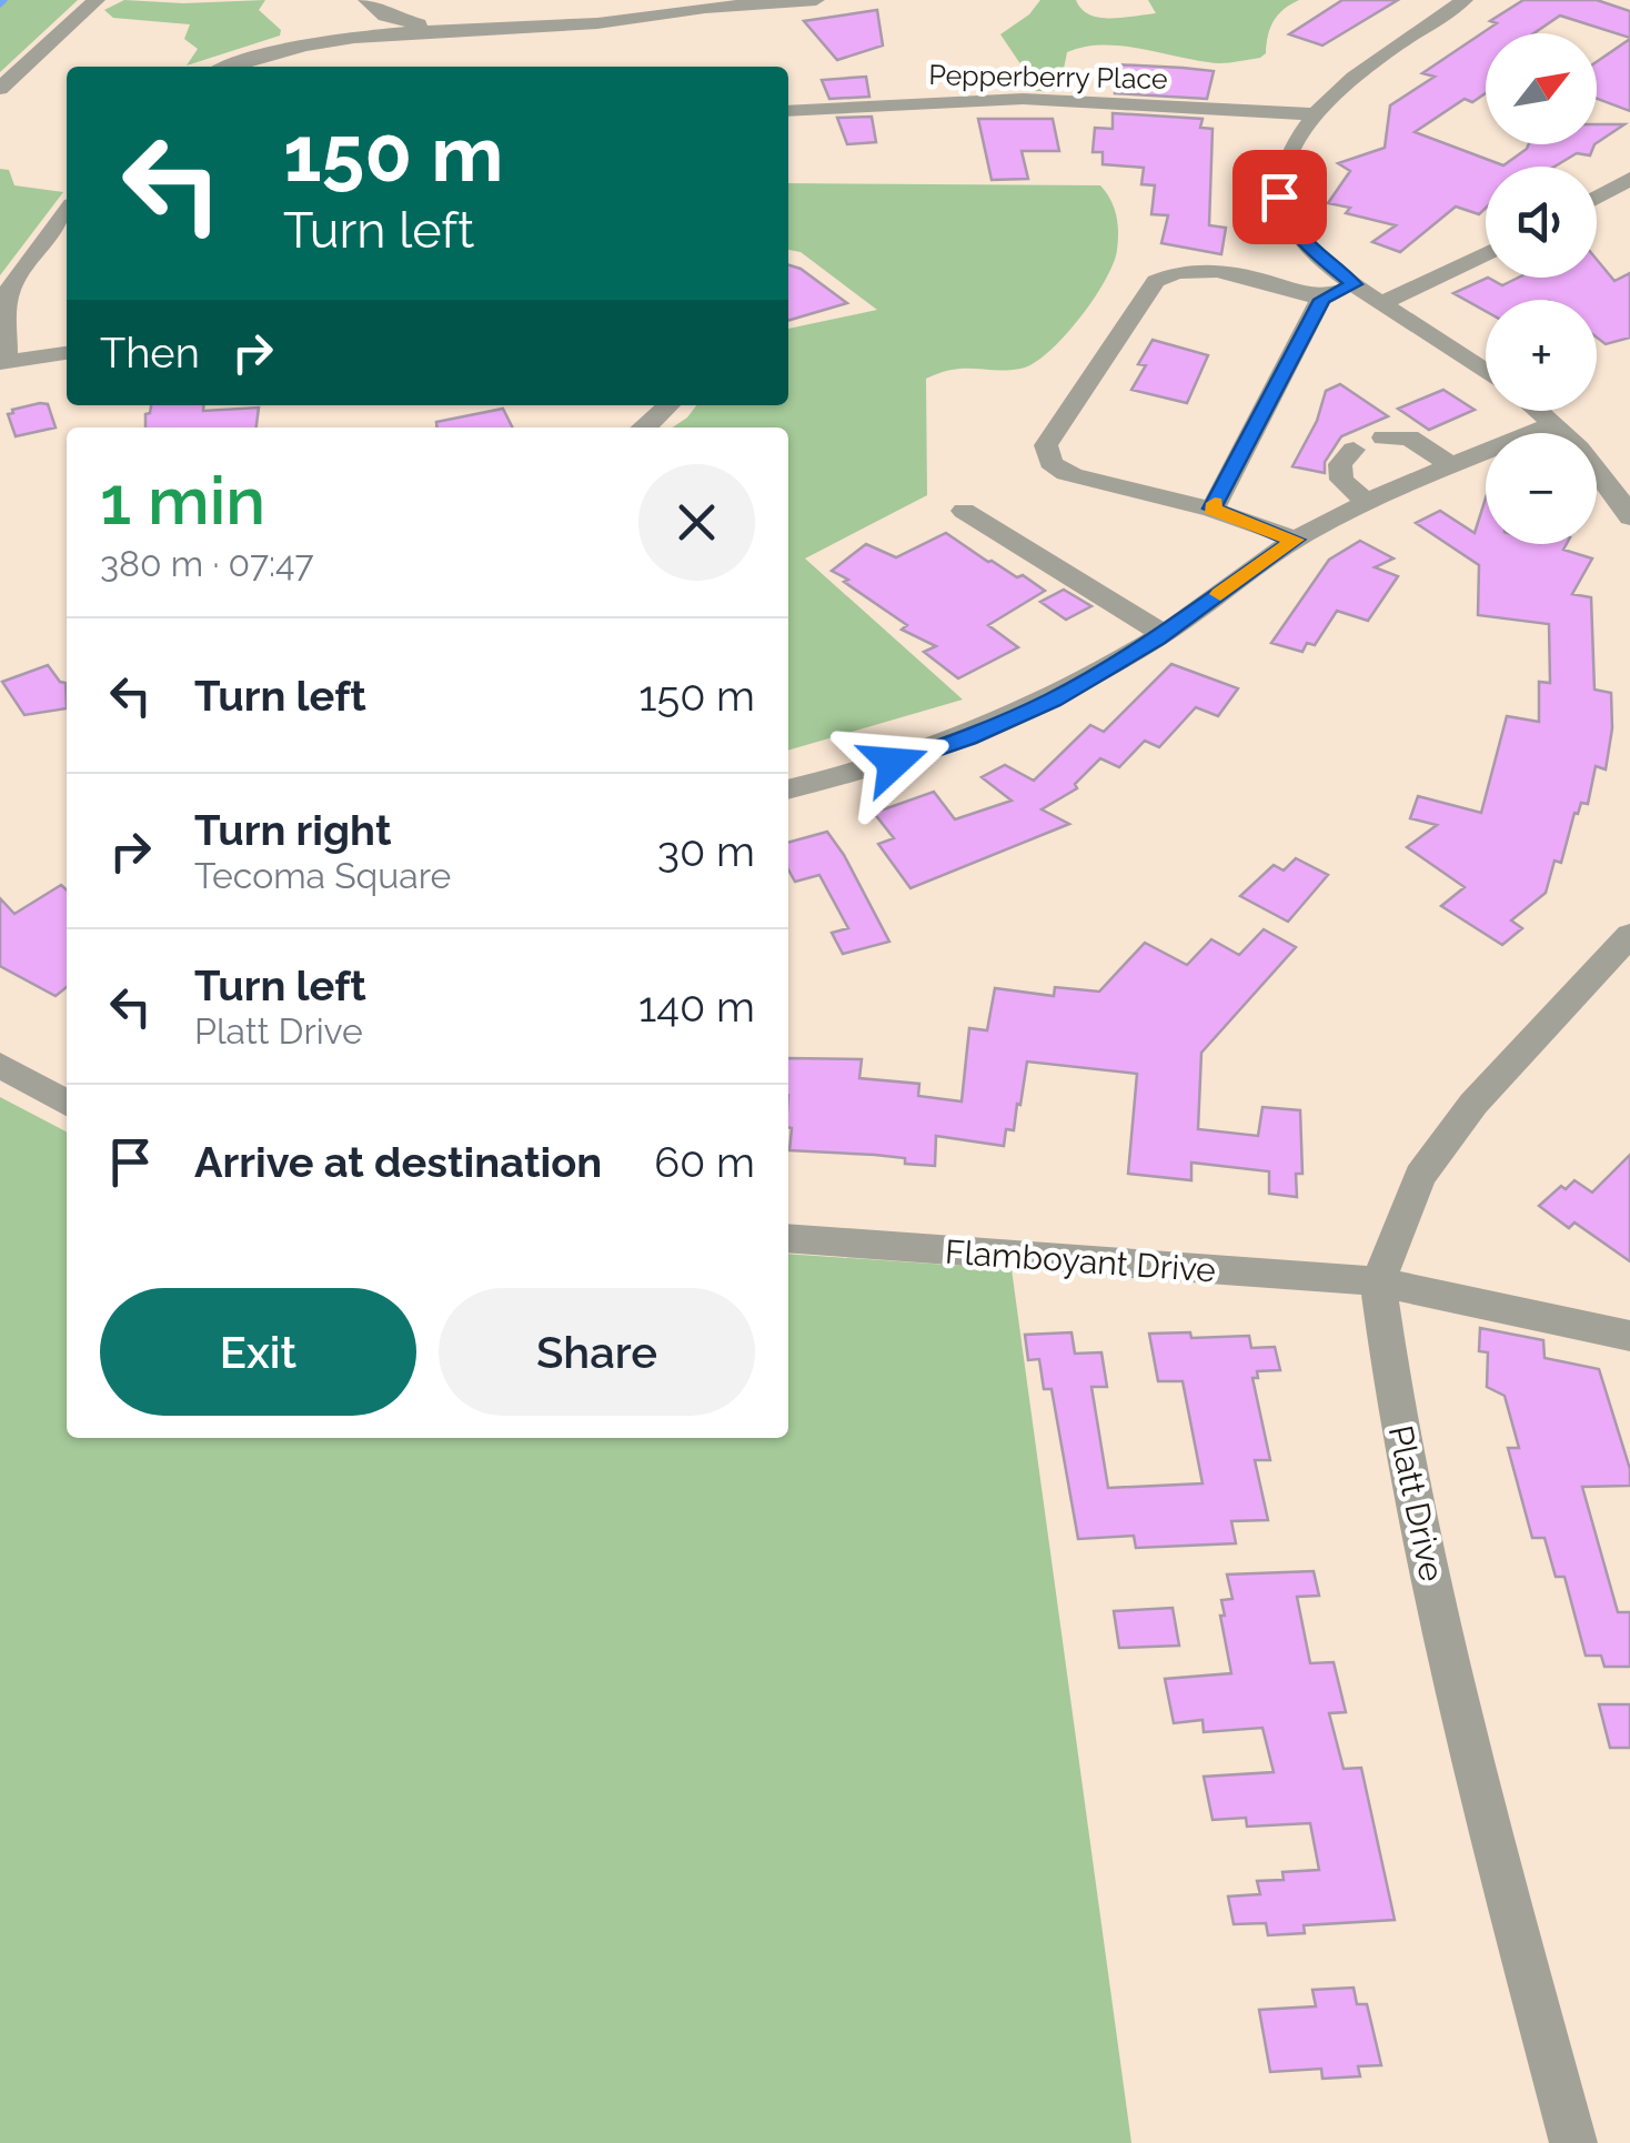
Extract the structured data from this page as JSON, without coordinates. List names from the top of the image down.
{
  "streets": {
    "street": ["Pepperberry Place", "Flamboyant Drive", "Platt Drive"]
  },
  "crossings": [
    ["Flamboyant Drive", "Platt Drive"]
  ],
  "north": "top right",
  "page": {
    "map_buttons": ["+", "−"],
    "turn": ["150 m", "Turn left"],
    "then": "Then",
    "heading": ["1 min", "380 m · 07:47"],
    "list": [
      {
        "name": "Turn left",
        "value": "150 m"
      },
      {
        "name": "Turn right",
        "note": "Tecoma Square",
        "value": "30 m"
      },
      {
        "name": "Turn left",
        "note": "Platt Drive",
        "value": "140 m"
      },
      {
        "name": "Arrive at destination",
        "value": "60 m"
      }
    ],
    "buttons": ["Exit", "Share"]
  }
}
